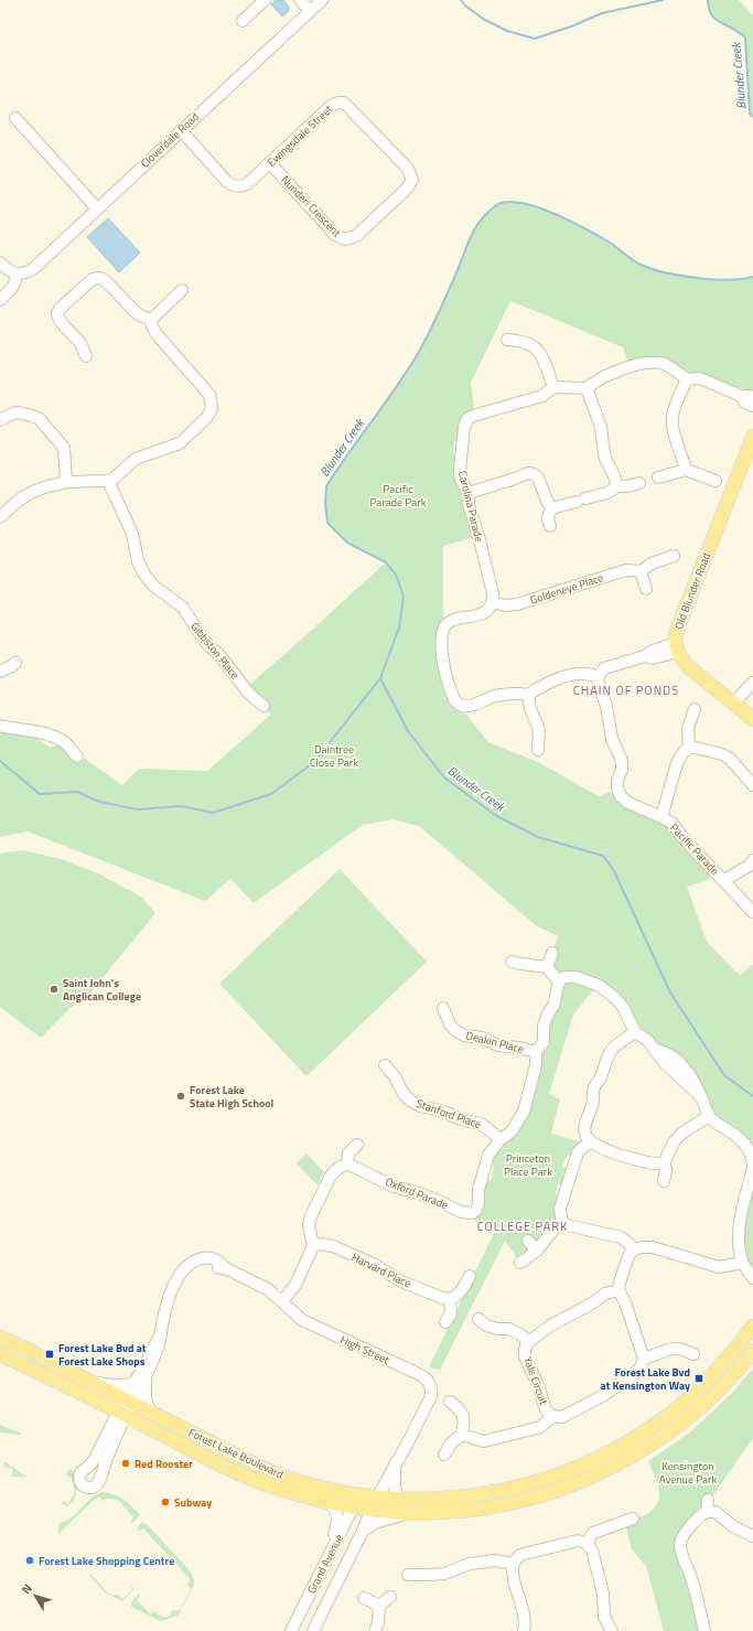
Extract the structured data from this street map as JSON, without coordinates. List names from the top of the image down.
{
  "streets": {
    "main road": ["Old Blunder Road", "Forest Lake Boulevard", "Grand Avenue"],
    "street": [
      "Ewingsdale Street",
      "Cloverdale Road",
      "Nunderi Crescent",
      "Carolina Parade",
      "Goldeneye Place",
      "Gibbston Place",
      "Pacific Parade",
      "Deakin Place",
      "Stanford Place",
      "Oxford Parade",
      "Harvard Place",
      "High Street",
      "Yale Circuit"
    ]
  },
  "crossings": [
    ["Ewingsdale Street", "Cloverdale Road"],
    ["Ewingsdale Street", "Nunderi Crescent"],
    ["Carolina Parade", "Goldeneye Place"],
    ["Deakin Place", "Oxford Parade"],
    ["Stanford Place", "Oxford Parade"],
    ["High Street", "Forest Lake Boulevard"],
    ["High Street", "Grand Avenue"],
    ["Forest Lake Boulevard", "Grand Avenue"]
  ],
  "districts": ["CHAIN OF PONDS", "COLLEGE PARK"],
  "water": ["Blunder Creek"],
  "parks": [
    "Pacific Parade Park",
    "Daintree Close Park",
    "Princeton Place Park",
    "Kensington Avenue Park"
  ],
  "places": {
    "other": [
      "Saint John's Anglican College",
      "Forest Lake State High School",
      "Red Rooster",
      "Subway",
      "Forest Lake Shopping Centre"
    ],
    "transit": ["Forest Lake Bvd at Forest Lake Shops", "Forest Lake Bvd at Kensington Way"]
  },
  "north": "top left"
}
